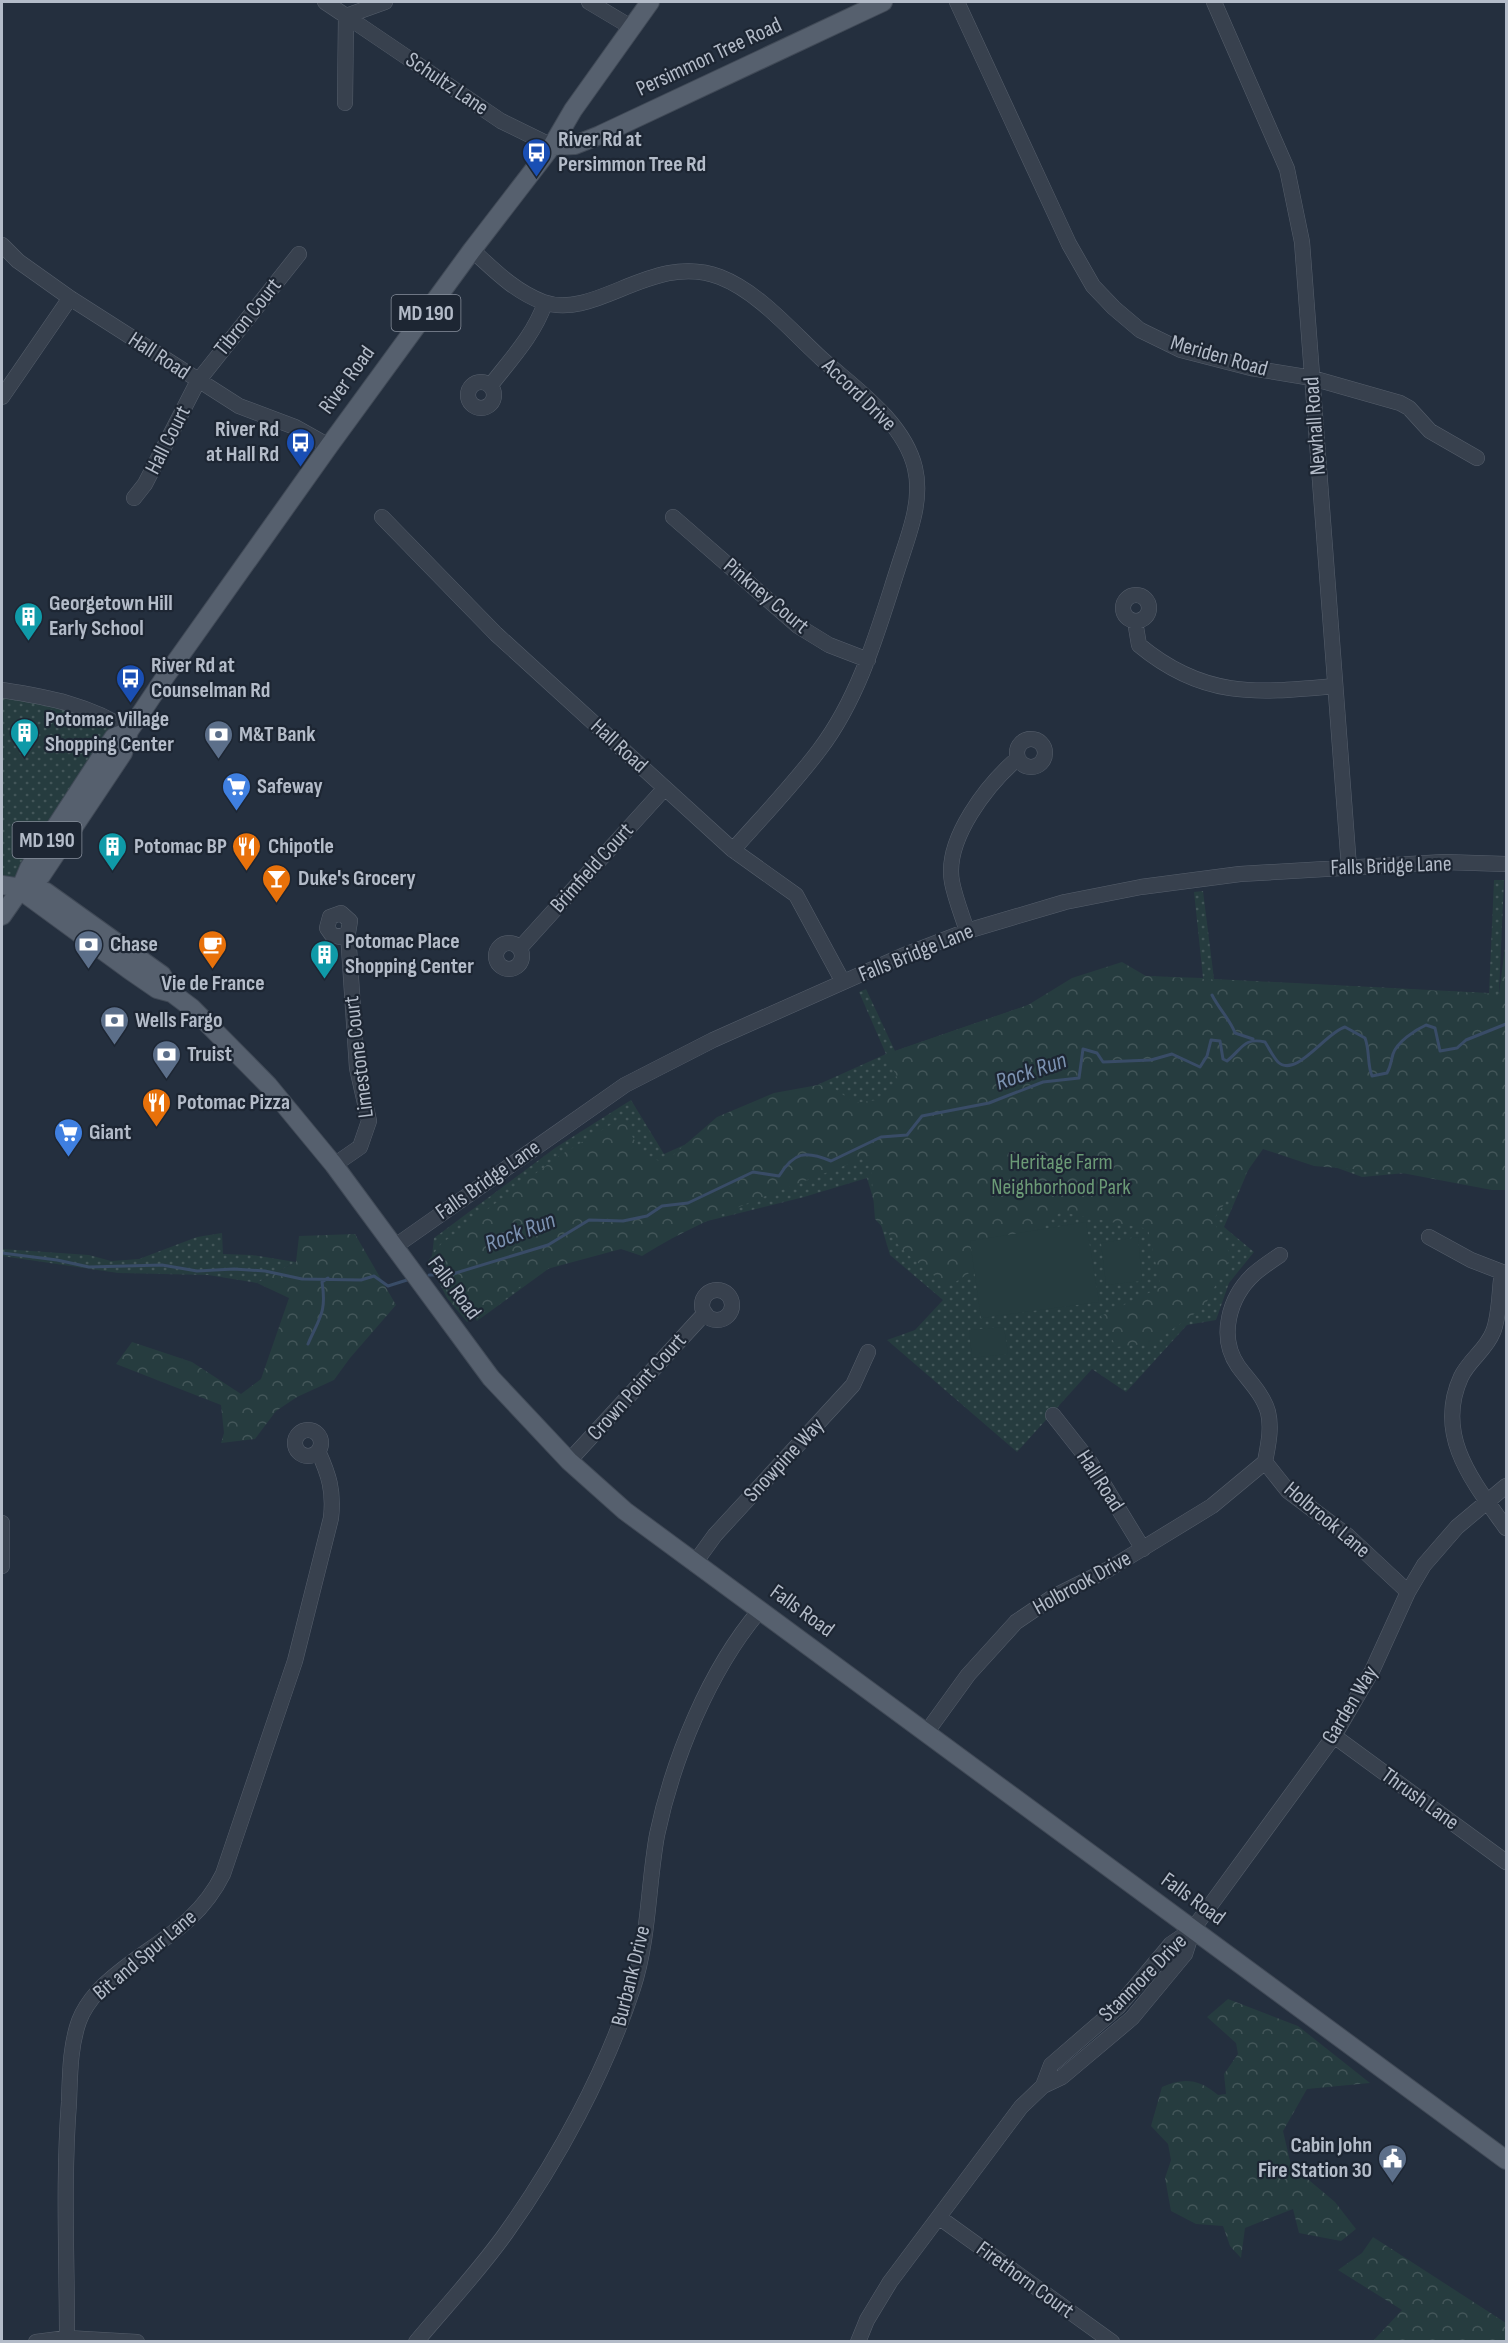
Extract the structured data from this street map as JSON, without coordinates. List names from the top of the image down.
{
  "streets": {
    "main road": [
      "Persimmon Tree Road",
      "MD 190",
      "River Road",
      "Falls Road"
    ],
    "street": [
      "Schultz Lane",
      "Tibron Court",
      "Hall Road",
      "Meriden Road",
      "Accord Drive",
      "Newhall Road",
      "Hall Court",
      "Pinkney Court",
      "Falls Bridge Lane",
      "Brimfield Court",
      "Limestone Court",
      "Crown Point Court",
      "Snowpine Way",
      "Holbrook Lane",
      "Holbrook Drive",
      "Garden Way",
      "Thrush Lane",
      "Bit and Spur Lane",
      "Burbank Drive",
      "Stanmore Drive",
      "Firethorn Court"
    ]
  },
  "crossings": [
    ["Persimmon Tree Road", "Schultz Lane"],
    ["Persimmon Tree Road", "River Road"],
    ["Schultz Lane", "River Road"],
    ["Tibron Court", "Hall Road"],
    ["Tibron Court", "Hall Court"],
    ["Hall Road", "River Road"],
    ["Hall Road", "Accord Drive"],
    ["Hall Road", "Hall Court"],
    ["Hall Road", "Falls Bridge Lane"],
    ["Hall Road", "Brimfield Court"],
    ["Hall Road", "Holbrook Drive"],
    ["Meriden Road", "Newhall Road"],
    ["River Road", "Accord Drive"],
    ["River Road", "Falls Road"],
    ["Accord Drive", "Pinkney Court"],
    ["Newhall Road", "Falls Bridge Lane"],
    ["Falls Bridge Lane", "Falls Road"],
    ["Limestone Court", "Falls Road"],
    ["Falls Road", "Crown Point Court"],
    ["Falls Road", "Snowpine Way"],
    ["Falls Road", "Holbrook Drive"],
    ["Falls Road", "Garden Way"],
    ["Falls Road", "Burbank Drive"],
    ["Falls Road", "Stanmore Drive"],
    ["Holbrook Lane", "Holbrook Drive"],
    ["Holbrook Lane", "Garden Way"],
    ["Garden Way", "Thrush Lane"],
    ["Garden Way", "Stanmore Drive"],
    ["Stanmore Drive", "Firethorn Court"]
  ],
  "water": ["Rock Run"],
  "parks": ["Heritage Farm Neighborhood Park"],
  "places": {
    "bus stop": ["River Rd at Persimmon Tree Rd", "River Rd at Hall Rd", "River Rd at Counselman Rd"],
    "building": [
      "Georgetown Hill Early School",
      "Potomac Village Shopping Center",
      "Potomac BP",
      "Potomac Place Shopping Center"
    ],
    "bank": [
      "M&T Bank",
      "Chase",
      "Wells Fargo",
      "Truist"
    ],
    "supermarket": ["Safeway", "Giant"],
    "restaurant": ["Chipotle", "Potomac Pizza"],
    "bar": ["Duke's Grocery"],
    "cafe": ["Vie de France"],
    "public building": ["Cabin John Fire Station 30"]
  }
}
